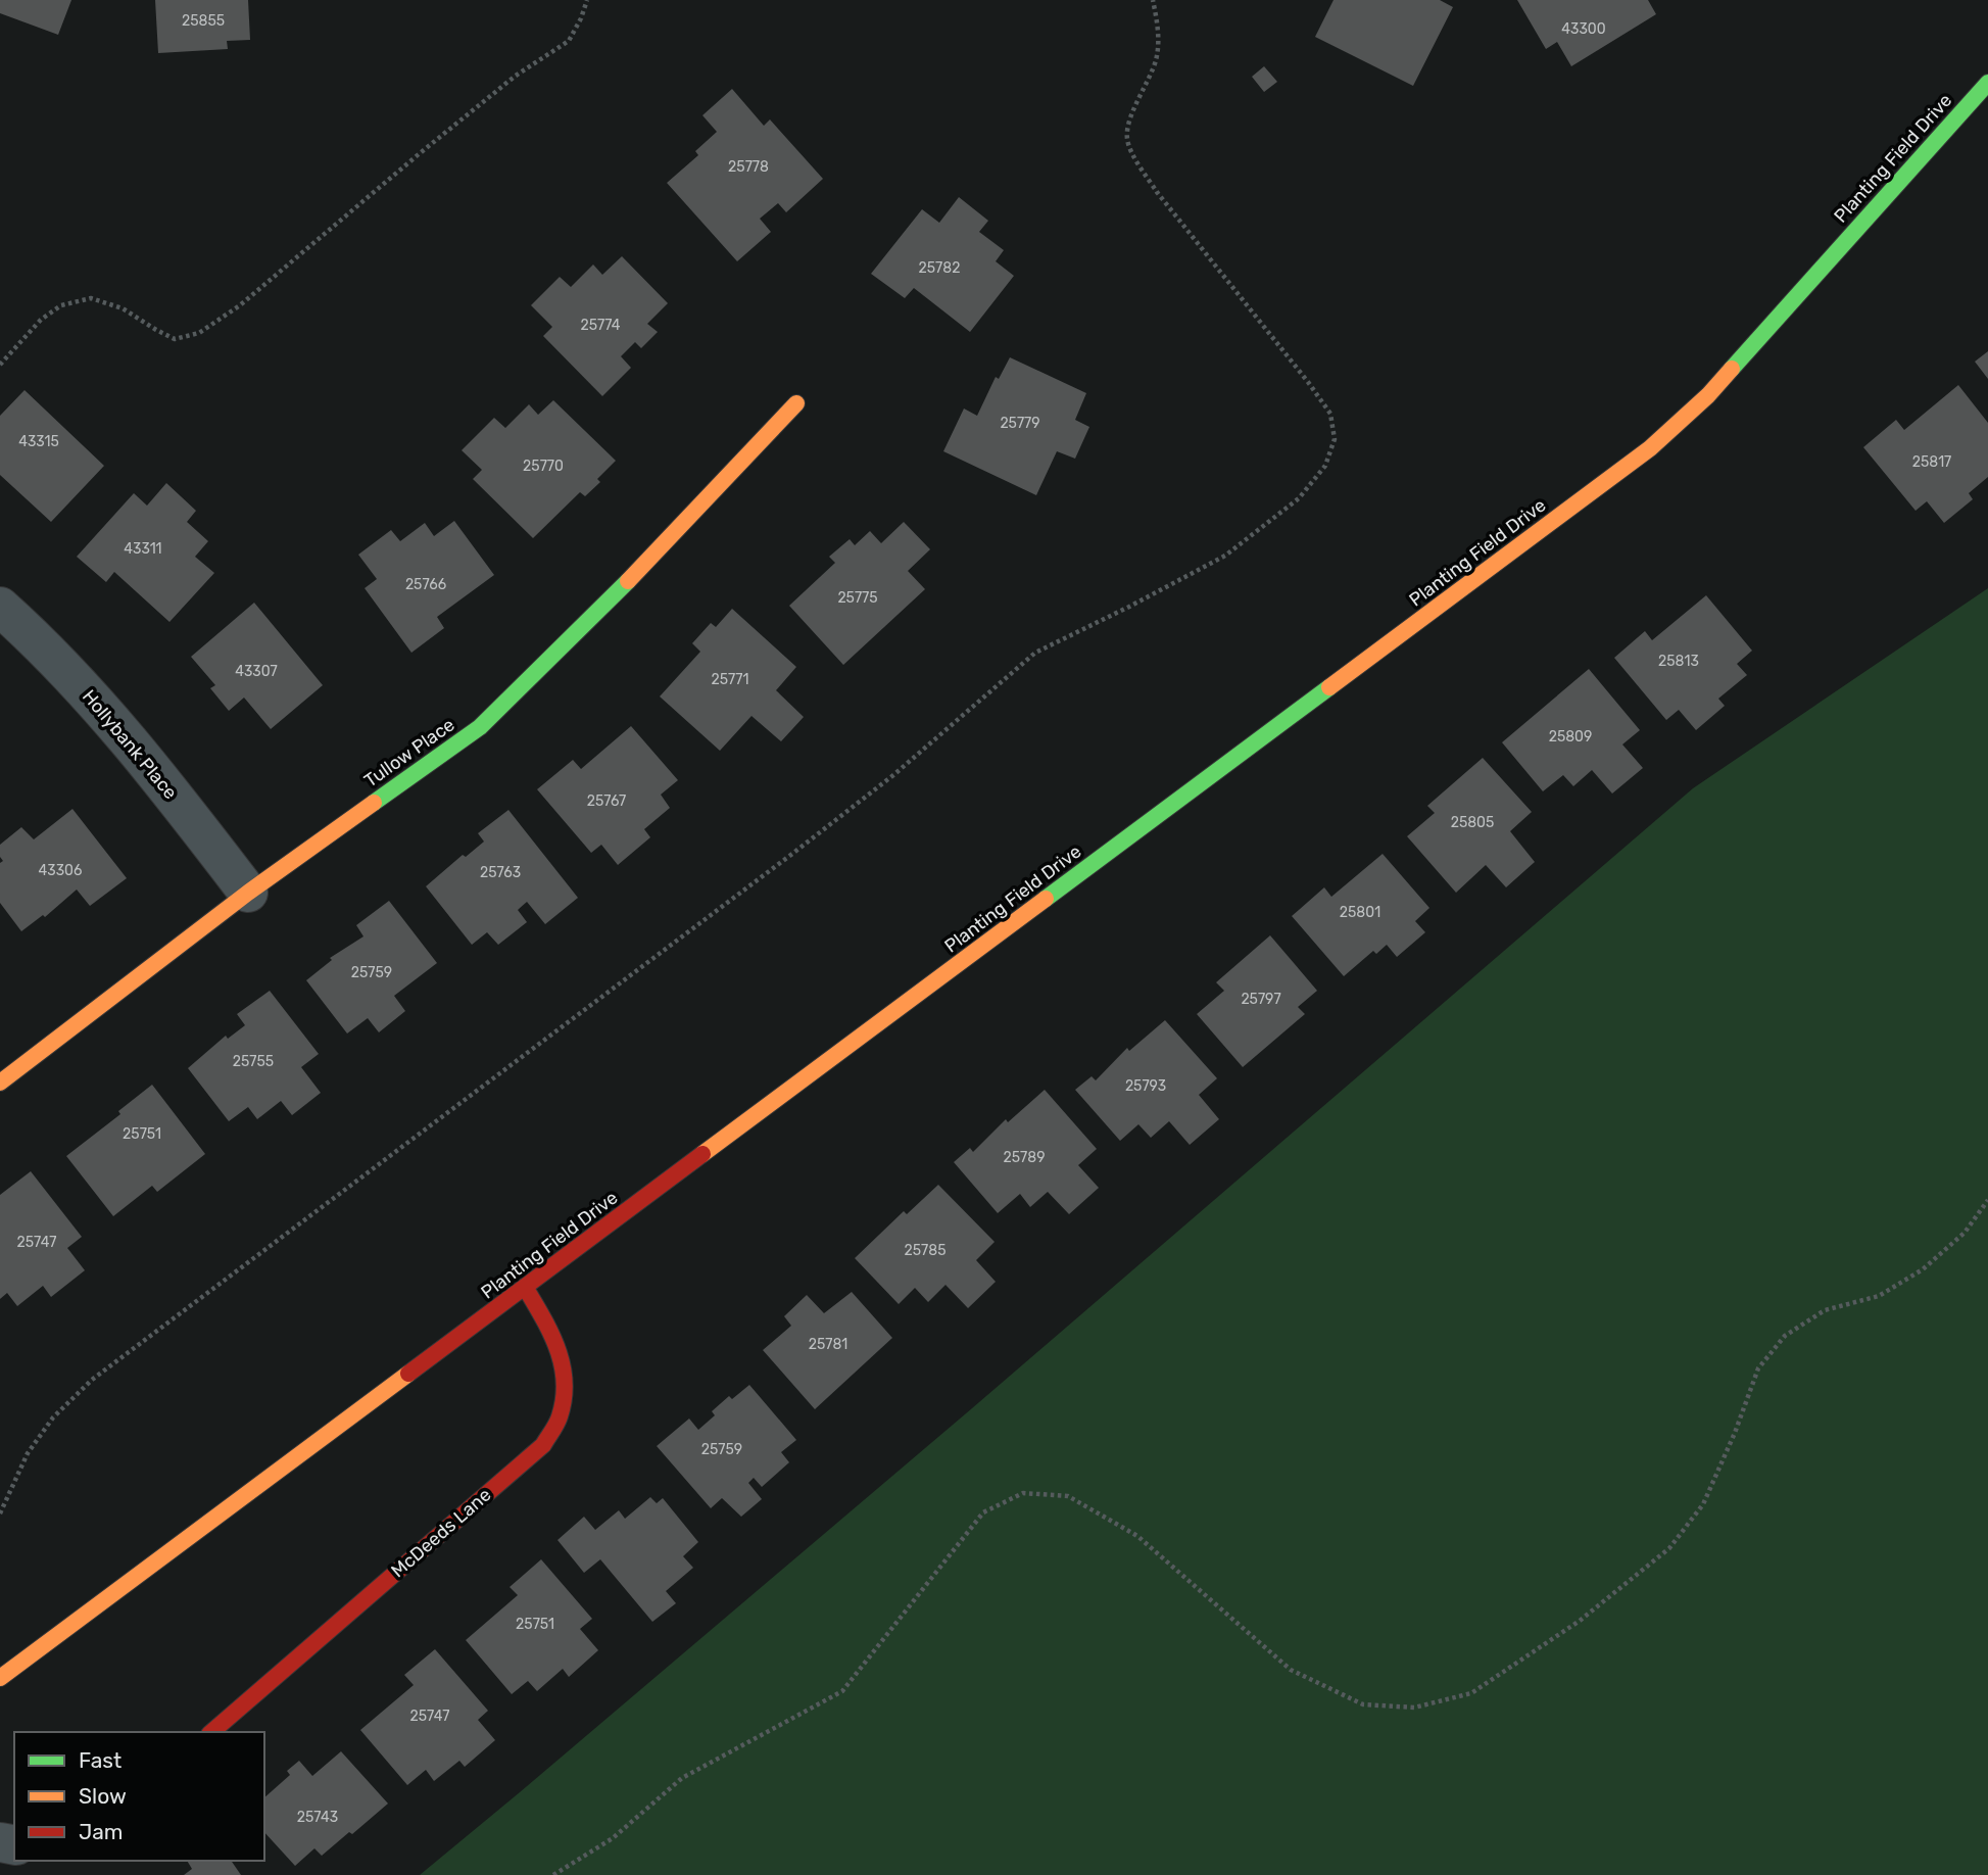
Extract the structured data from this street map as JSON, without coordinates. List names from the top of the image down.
{
  "streets": {
    "street": [
      "Planting Field Drive",
      "Hollybank Place",
      "Tullow Place",
      "McDeeds Lane"
    ]
  },
  "crossings": [
    ["Planting Field Drive", "McDeeds Lane"],
    ["Hollybank Place", "Tullow Place"]
  ],
  "house_numbers": [
    "25855",
    "43300",
    "25778",
    "25782",
    "25774",
    "25779",
    "43315",
    "25817",
    "25770",
    "43311",
    "25766",
    "25775",
    "25813",
    "43307",
    "25771",
    "25809",
    "25767",
    "25805",
    "43306",
    "25763",
    "25801",
    "25759",
    "25797",
    "25755",
    "25793",
    "25751",
    "25789",
    "25747",
    "25785",
    "25781",
    "25759",
    "25751",
    "25747",
    "25743"
  ],
  "legend": ["Fast", "Slow", "Jam"]
}
